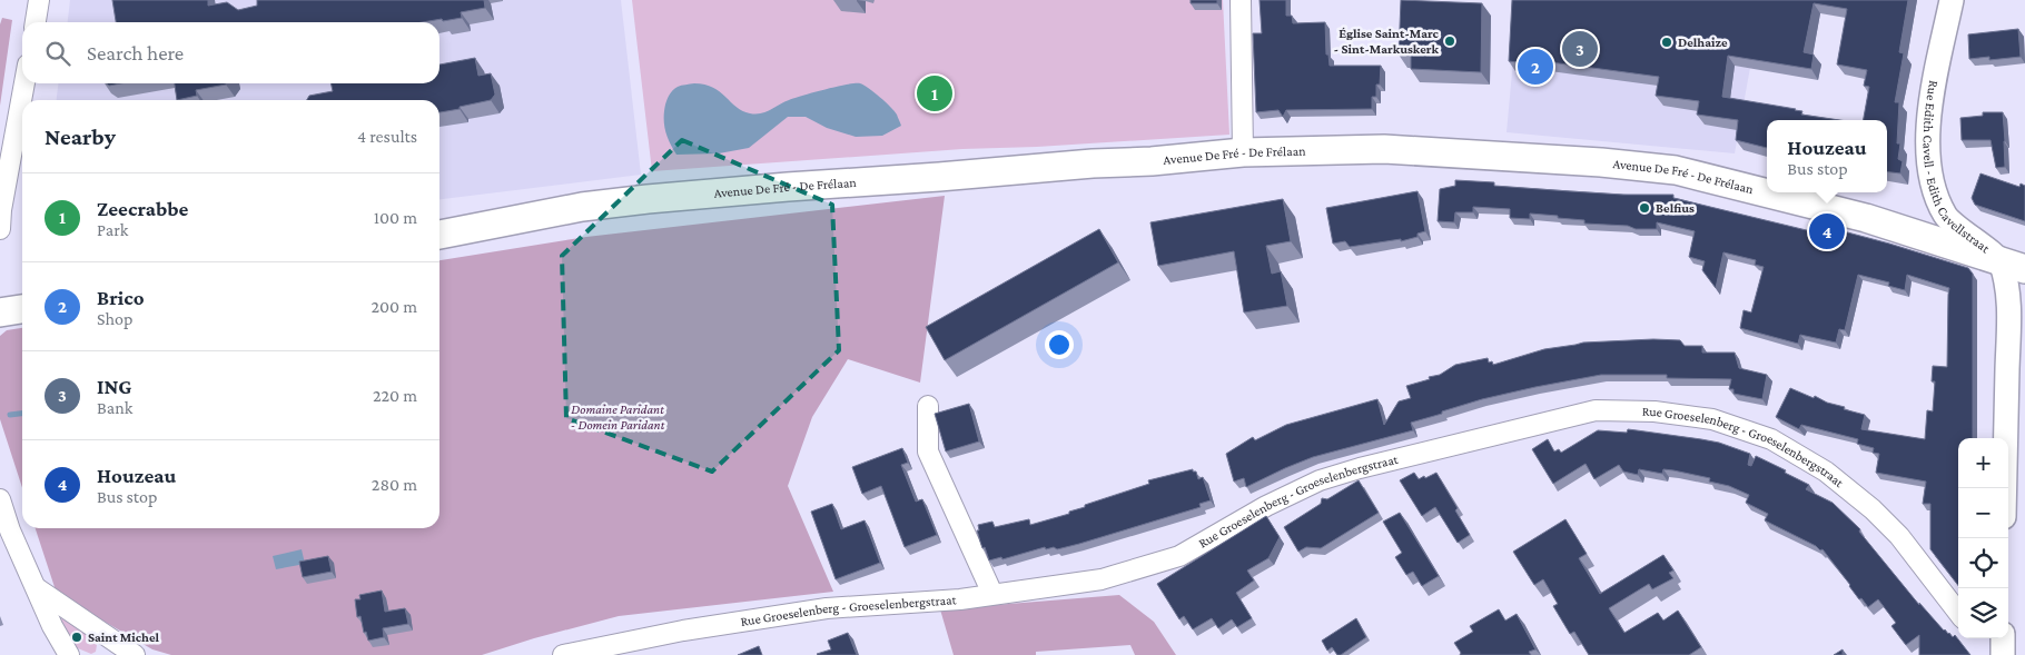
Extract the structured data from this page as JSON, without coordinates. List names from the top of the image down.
{
  "streets": {
    "main road": ["Avenue De Fré - De Frélaan"],
    "street": ["Rue Edith Cavell - Edith Cavellstraat", "Rue Groeselenberg - Groeselenbergstraat"]
  },
  "crossings": [
    ["Avenue De Fré - De Frélaan", "Rue Edith Cavell - Edith Cavellstraat"]
  ],
  "parks": ["Domaine Paridant - Domein Paridant"],
  "places": [
    "Église Saint-Marc - Sint-Markuskerk",
    "Delhaize",
    "Belfius",
    "Saint Michel"
  ],
  "page": {
    "search": "Search here",
    "pins": [
      "3",
      "2",
      "1",
      "4"
    ],
    "heading": ["Nearby", "4 results"],
    "popup": ["Houzeau", "Bus stop"],
    "list": [
      {
        "mark": "1",
        "name": "Zeecrabbe",
        "note": "Park",
        "value": "100 m"
      },
      {
        "mark": "2",
        "name": "Brico",
        "note": "Shop",
        "value": "200 m"
      },
      {
        "mark": "3",
        "name": "ING",
        "note": "Bank",
        "value": "220 m"
      },
      {
        "mark": "4",
        "name": "Houzeau",
        "note": "Bus stop",
        "value": "280 m"
      }
    ],
    "map_buttons": ["+", "−"]
  }
}
